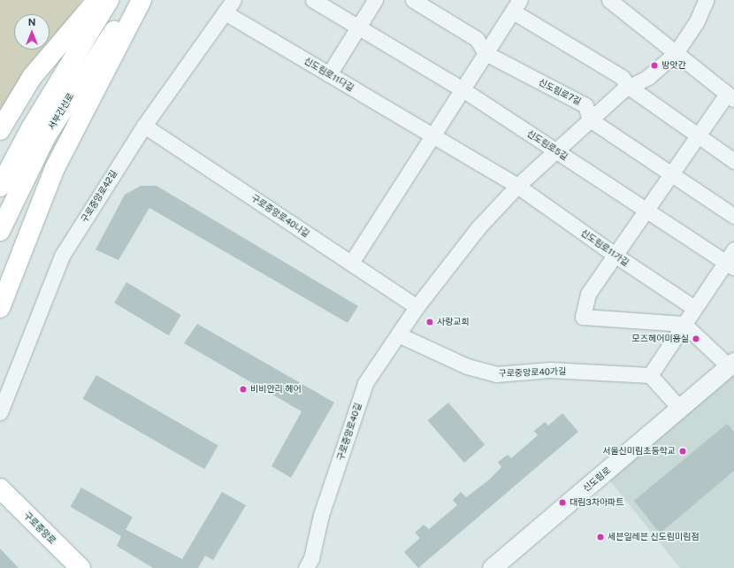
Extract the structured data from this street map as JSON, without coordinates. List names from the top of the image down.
{
  "streets": {
    "main road": ["서부간선로", "구로중앙로"],
    "street": [
      "신도림로11다길",
      "신도림로7길",
      "신도림로5길",
      "구로중앙로42길",
      "구로중앙로40나길",
      "신도림로11가길",
      "구로중앙로40가길",
      "구로중앙로40길",
      "신도림로"
    ]
  },
  "crossings": [
    ["신도림로11다길", "구로중앙로42길"],
    ["신도림로11다길", "신도림로11가길"],
    ["구로중앙로42길", "구로중앙로40나길"],
    ["구로중앙로40나길", "구로중앙로40길"],
    ["구로중앙로40가길", "구로중앙로40길"]
  ],
  "places": [
    "방앗간",
    "사랑교회",
    "모즈헤어미용실",
    "비비안리 헤어",
    "서울신미림초등학교",
    "대림3차아파트",
    "세븐일레븐 신도림미림점"
  ],
  "north": "top"
}
